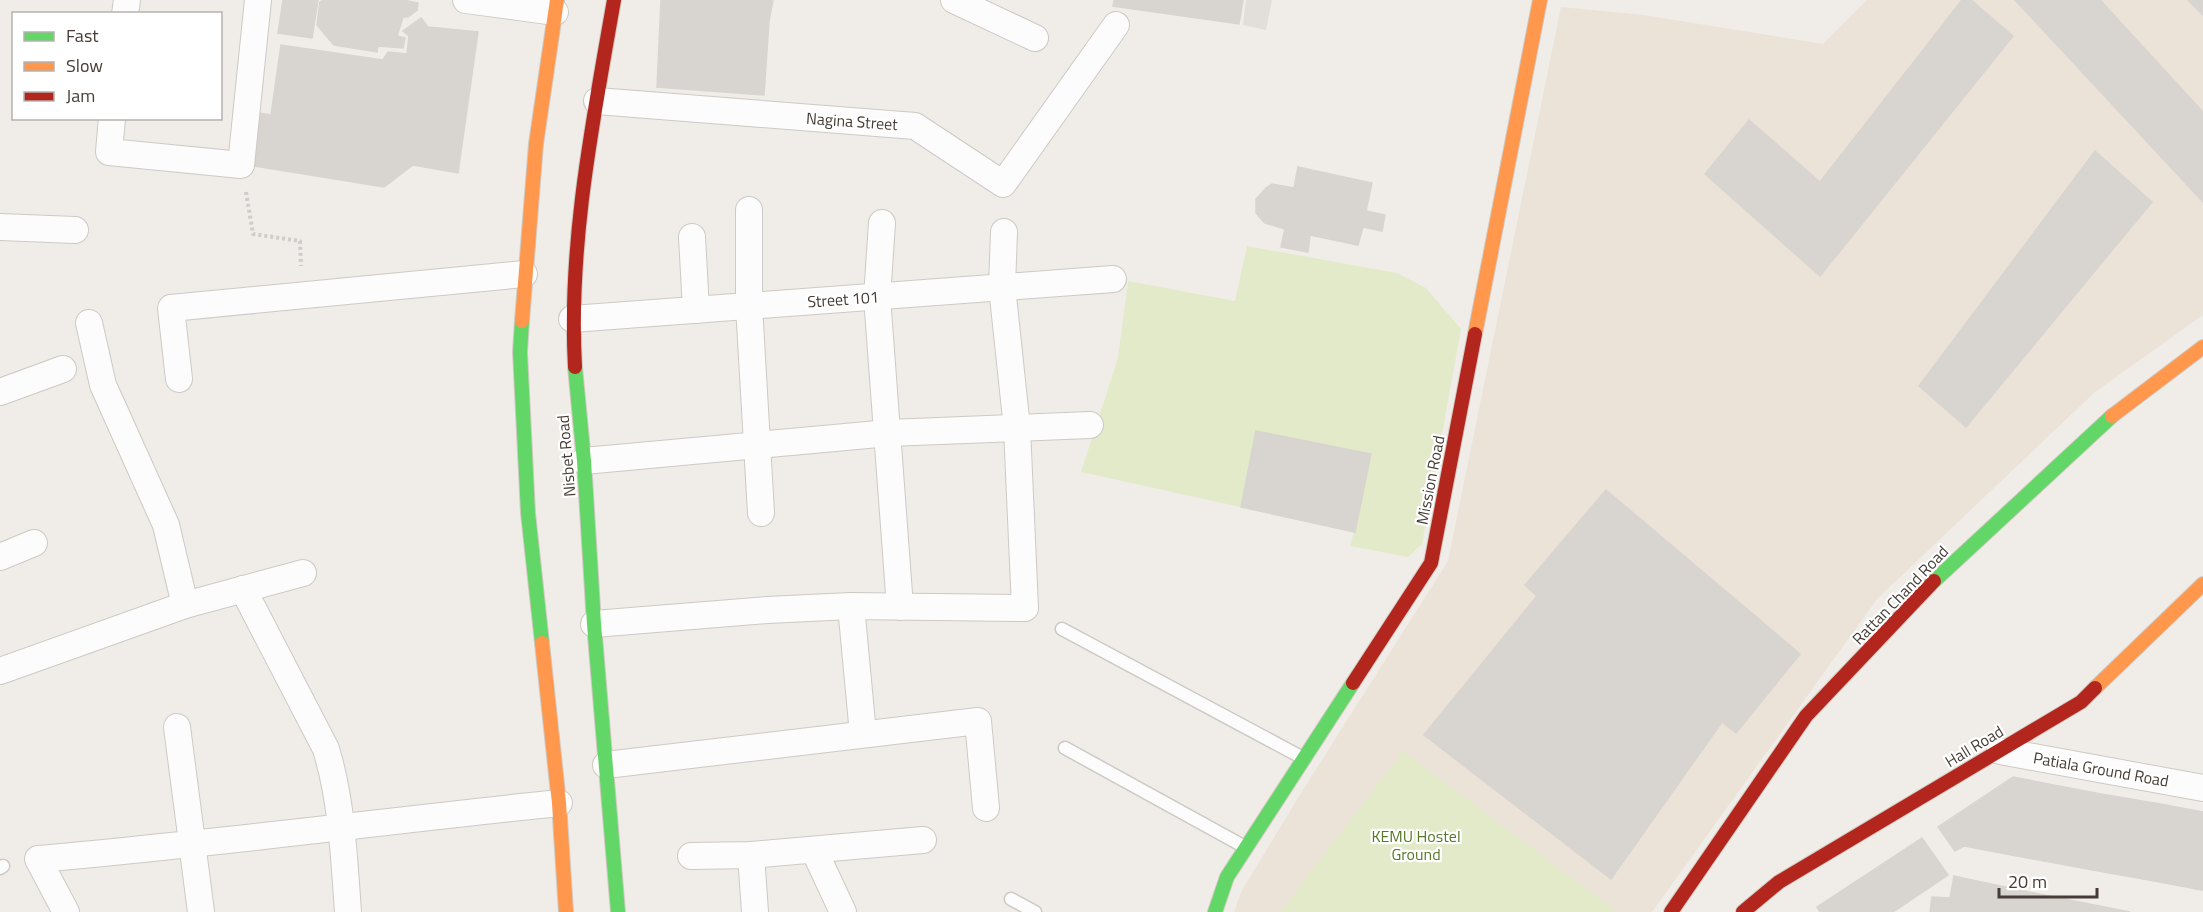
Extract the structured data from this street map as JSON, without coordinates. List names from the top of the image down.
{
  "streets": {
    "main road": [
      "Nisbet Road",
      "Mission Road",
      "Rattan Chand Road",
      "Hall Road"
    ],
    "street": ["Nagina Street", "Street 101", "Patiala Ground Road"]
  },
  "crossings": [
    ["Nagina Street", "Nisbet Road"],
    ["Street 101", "Nisbet Road"],
    ["Hall Road", "Patiala Ground Road"]
  ],
  "parks": ["KEMU Hostel Ground"],
  "legend": ["Fast", "Slow", "Jam"],
  "scale_bar": "20 m"
}
